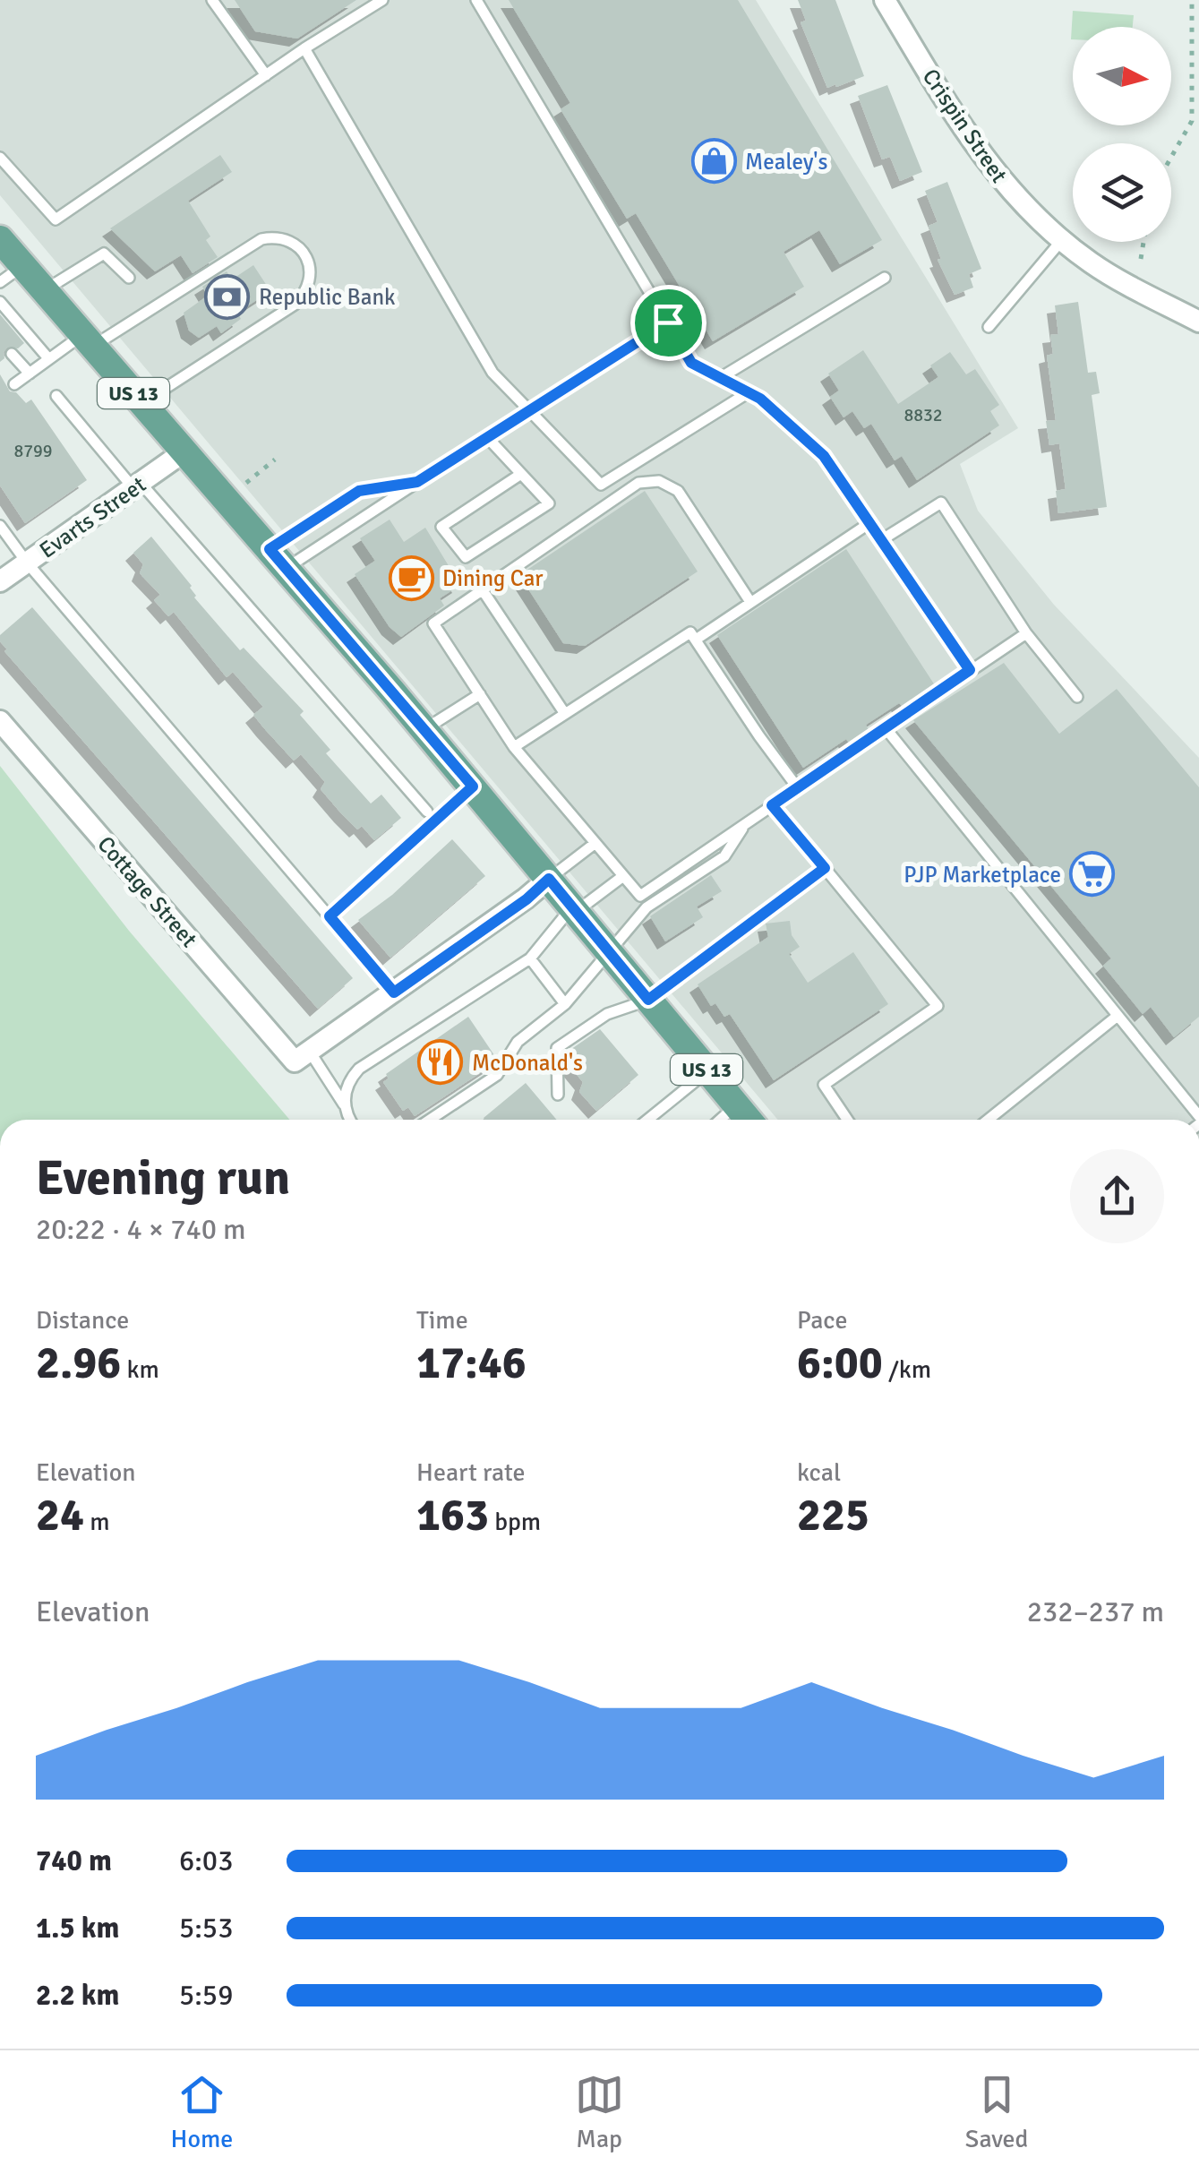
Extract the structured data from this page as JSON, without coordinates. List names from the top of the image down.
{
  "streets": {
    "main road": ["US 13"],
    "street": ["Crispin Street", "Evarts Street", "Cottage Street"]
  },
  "crossings": [
    ["US 13", "Evarts Street"]
  ],
  "places": {
    "shop": ["Mealey's"],
    "bank": ["Republic Bank"],
    "cafe": ["Dining Car"],
    "supermarket": ["PJP Marketplace"],
    "restaurant": ["McDonald's"]
  },
  "house_numbers": ["8832", "8799"],
  "north": "right",
  "page": {
    "heading": ["Evening run", "20:22 · 4 × 740 m"],
    "stats": [
      ["Distance", "2.96 km"],
      ["Time", "17:46"],
      ["Pace", "6:00 /km"],
      ["Elevation", "24 m"],
      ["Heart rate", "163 bpm"],
      ["kcal", "225"]
    ],
    "chart": ["Elevation", "232–237 m"],
    "list": [
      {
        "name": "740 m",
        "note": "6:03"
      },
      {
        "name": "1.5 km",
        "note": "5:53"
      },
      {
        "name": "2.2 km",
        "note": "5:59"
      }
    ],
    "tabs": ["Home", "Map", "Saved"]
  }
}
